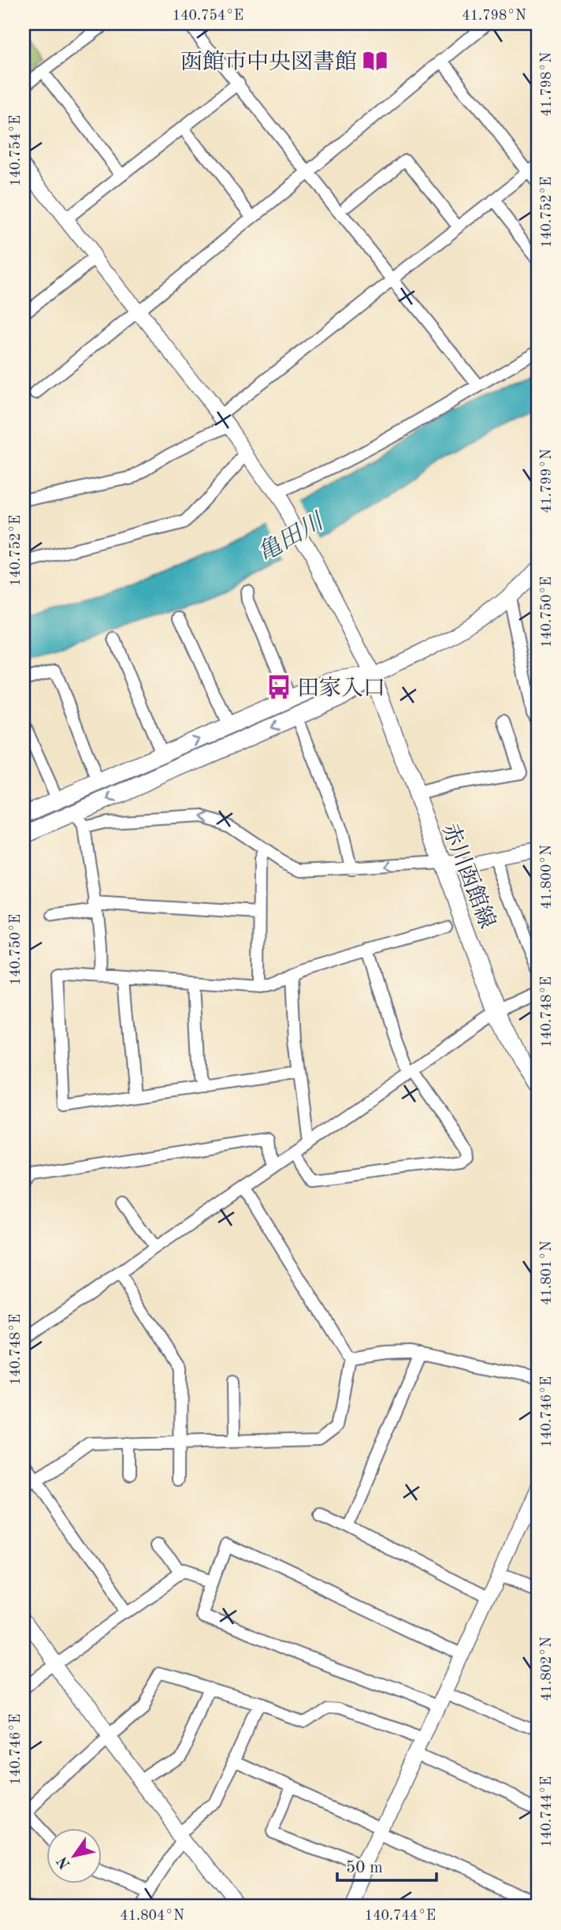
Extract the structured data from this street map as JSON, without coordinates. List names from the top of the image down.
{
  "streets": {
    "main road": ["赤川函館線"]
  },
  "water": ["亀田川"],
  "places": {
    "library": ["函館市中央図書館"],
    "bus stop": ["田家入口"]
  },
  "scale_bar": "50 m",
  "north": "bottom left",
  "coordinates": [
    "140.754°E",
    "41.798°N",
    "140.752°E",
    "41.799°N",
    "140.750°E",
    "41.800°N",
    "140.748°E",
    "41.801°N",
    "140.746°E",
    "41.802°N",
    "140.744°E",
    "41.804°N"
  ]
}
